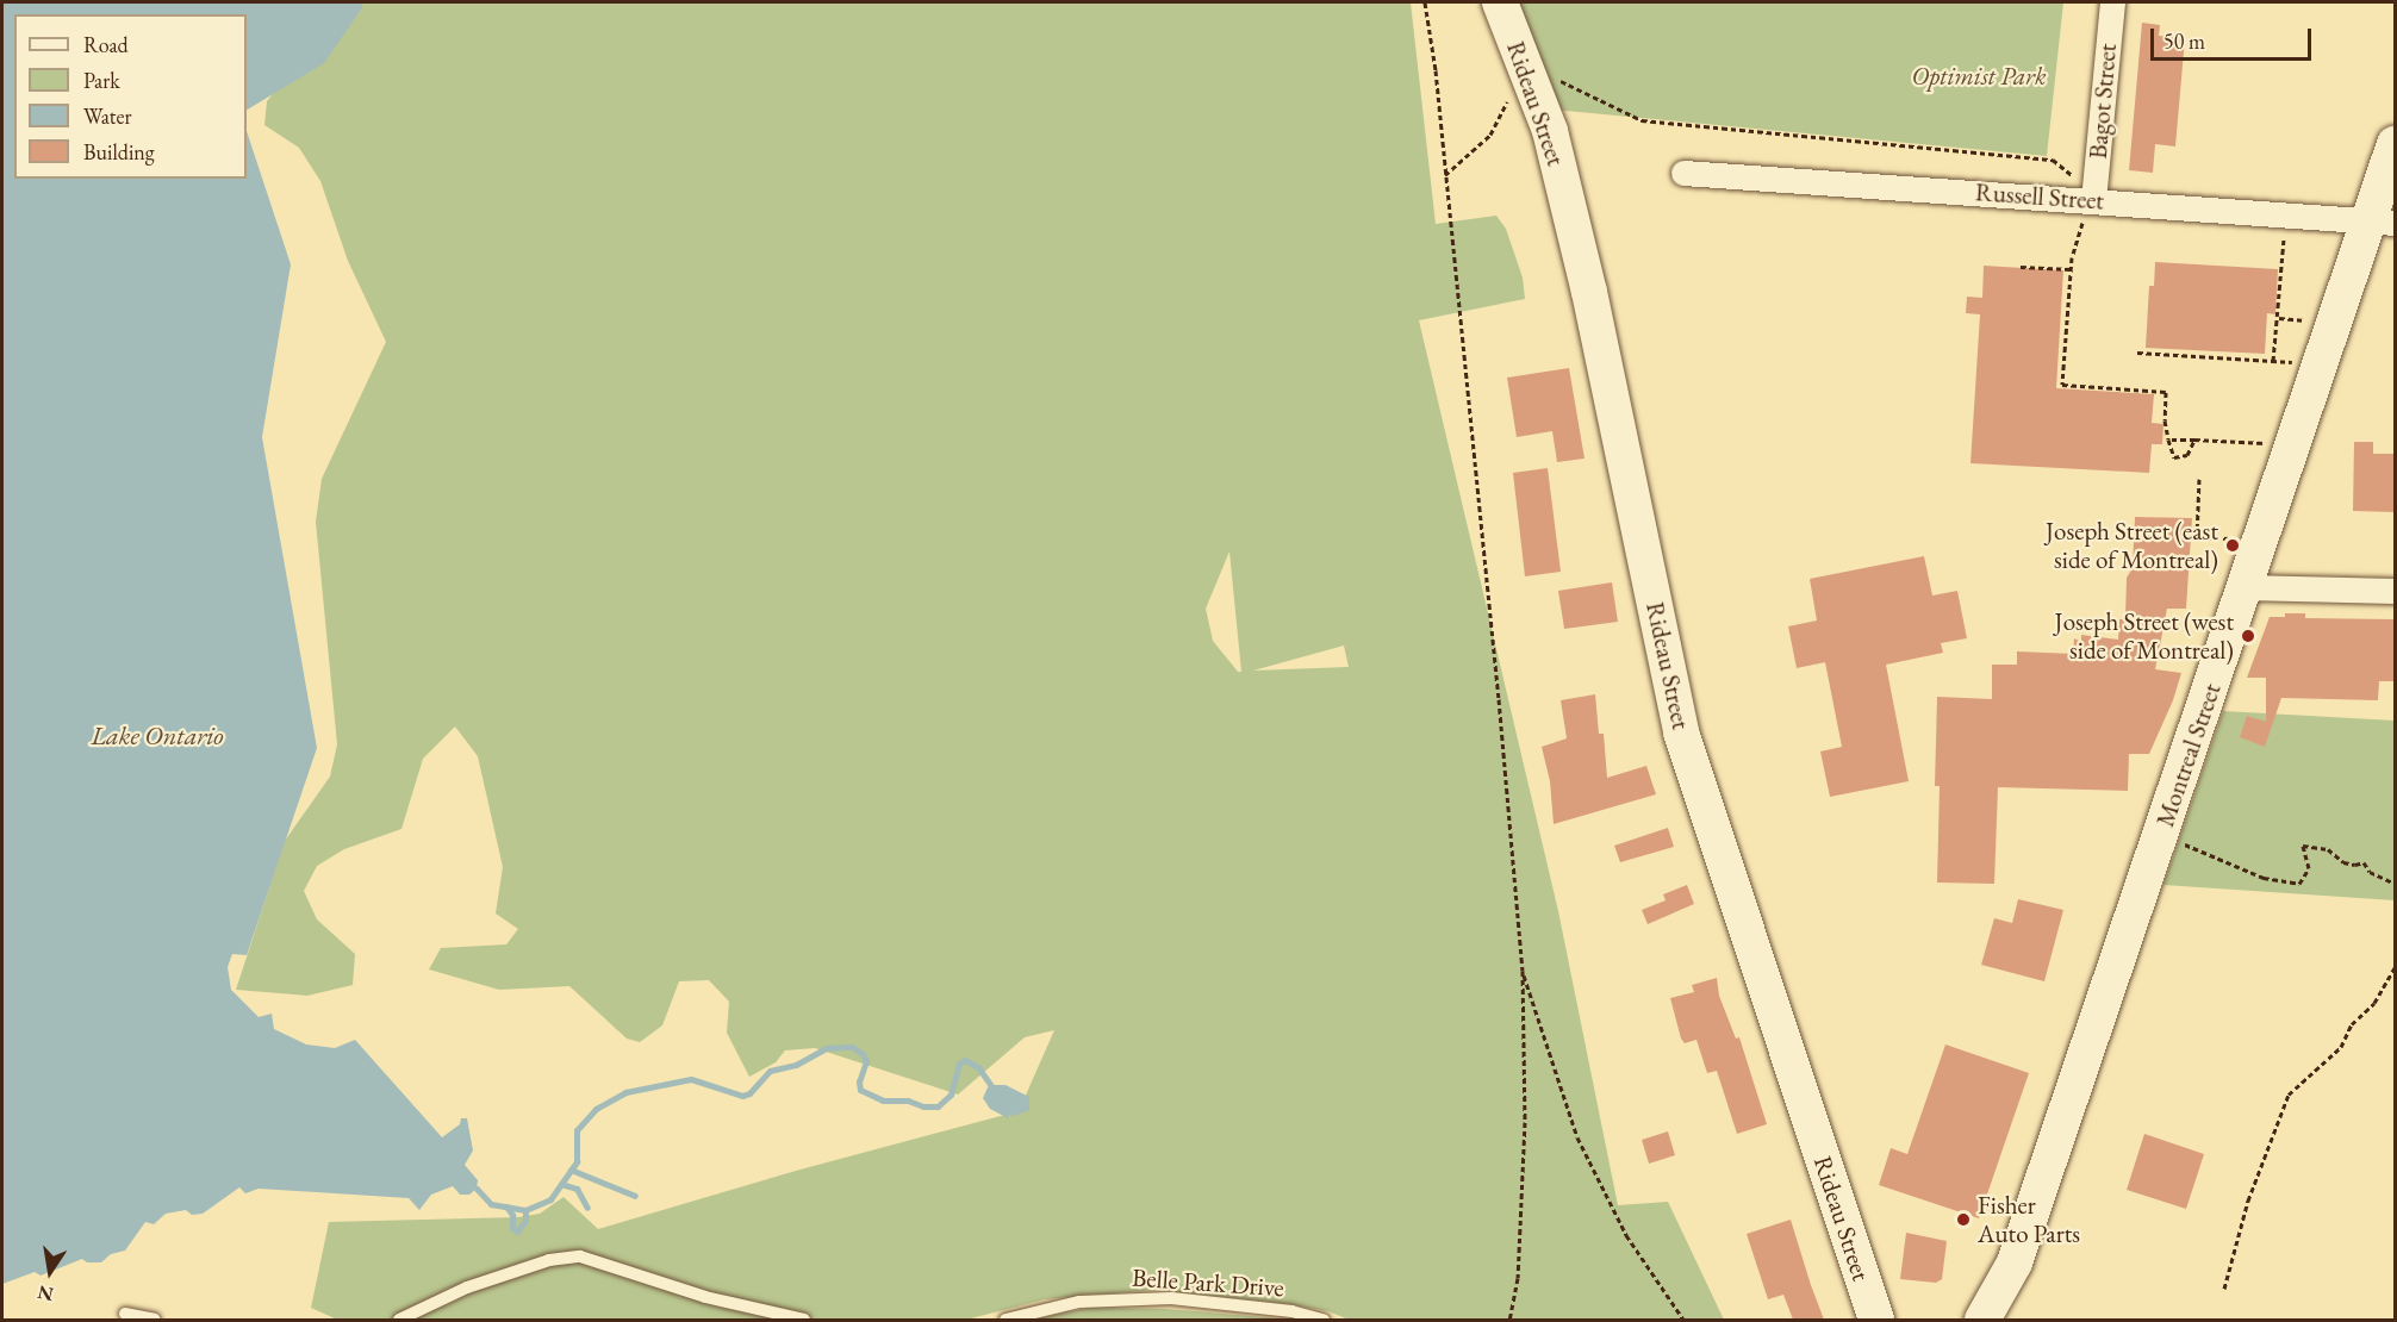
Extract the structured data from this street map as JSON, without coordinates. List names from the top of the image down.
{
  "streets": {
    "street": [
      "Bagot Street",
      "Rideau Street",
      "Russell Street",
      "Montreal Street"
    ],
    "lane": ["Belle Park Drive"]
  },
  "crossings": [
    ["Bagot Street", "Russell Street"],
    ["Russell Street", "Montreal Street"]
  ],
  "water": ["Lake Ontario"],
  "parks": ["Optimist Park"],
  "places": ["Joseph Street (east side of Montreal)", "Joseph Street (west side of Montreal)", "Fisher Auto Parts"],
  "legend": [
    "Road",
    "Park",
    "Water",
    "Building"
  ],
  "scale_bar": "50 m",
  "north": "bottom"
}
